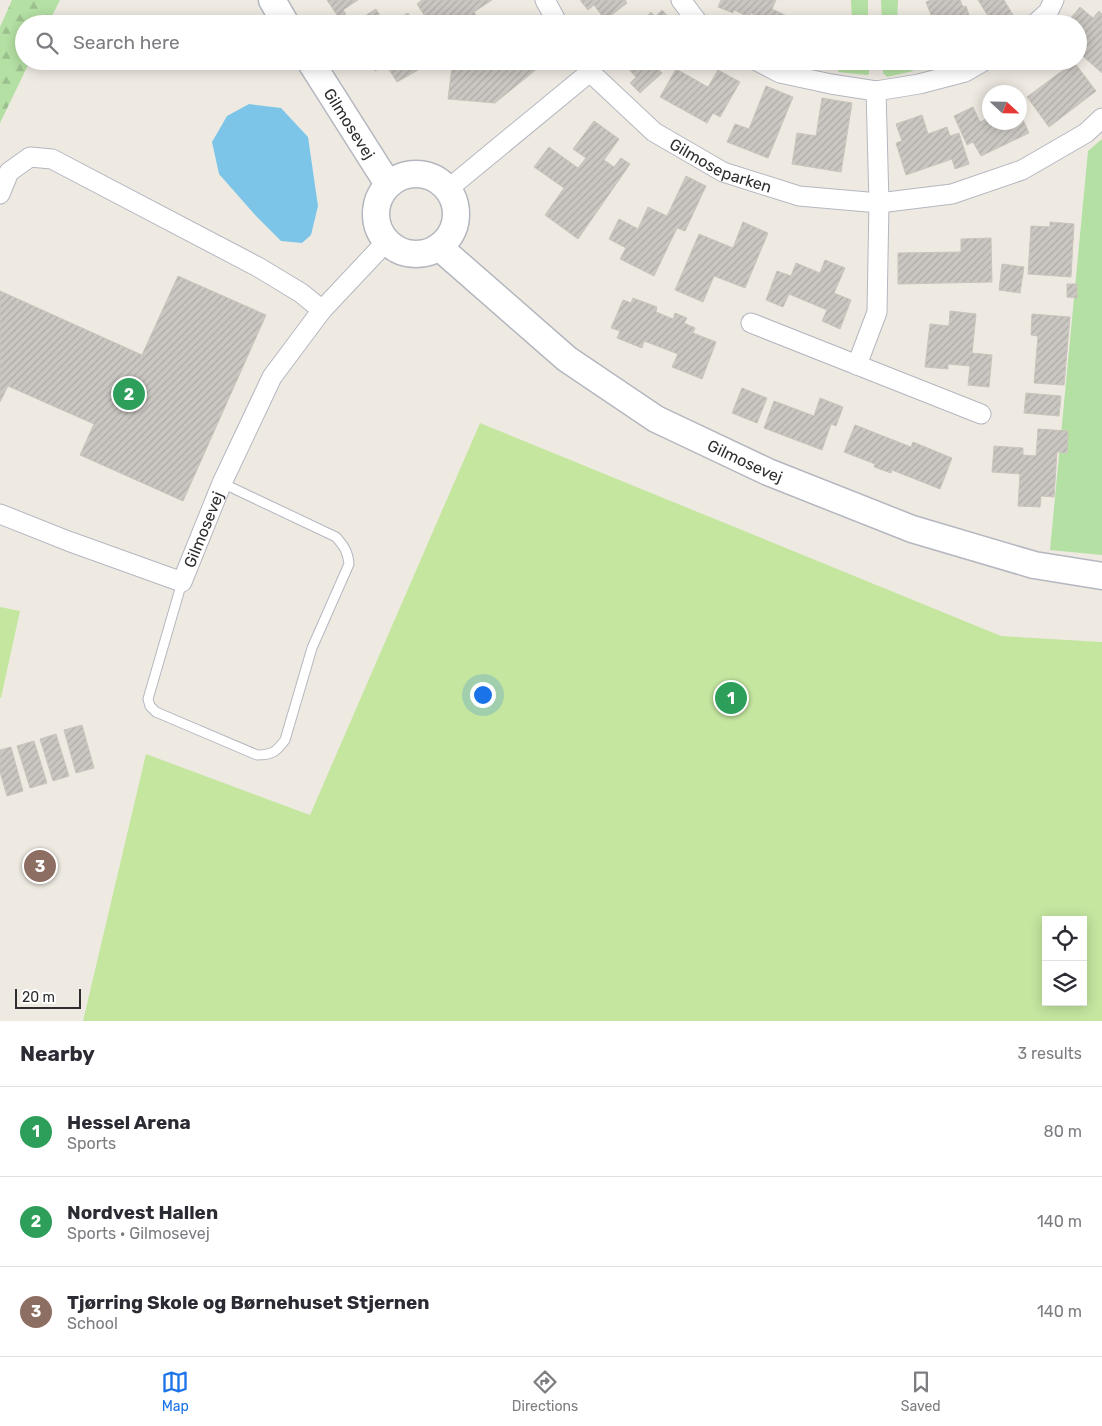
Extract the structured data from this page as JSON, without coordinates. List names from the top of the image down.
{
  "streets": {
    "street": ["Gilmosevej", "Gilmoseparken"]
  },
  "crossings": [
    ["Gilmosevej", "Gilmoseparken"]
  ],
  "scale_bar": "20 m",
  "north": "right",
  "page": {
    "search": "Search here",
    "pins": ["2", "1", "3"],
    "scale": "20 m",
    "heading": ["Nearby", "3 results"],
    "list": [
      {
        "mark": "1",
        "name": "Hessel Arena",
        "note": "Sports",
        "value": "80 m"
      },
      {
        "mark": "2",
        "name": "Nordvest Hallen",
        "note": "Sports · Gilmosevej",
        "value": "140 m"
      },
      {
        "mark": "3",
        "name": "Tjørring Skole og Børnehuset Stjernen",
        "note": "School",
        "value": "140 m"
      }
    ],
    "nav": ["Map", "Directions", "Saved"]
  }
}
